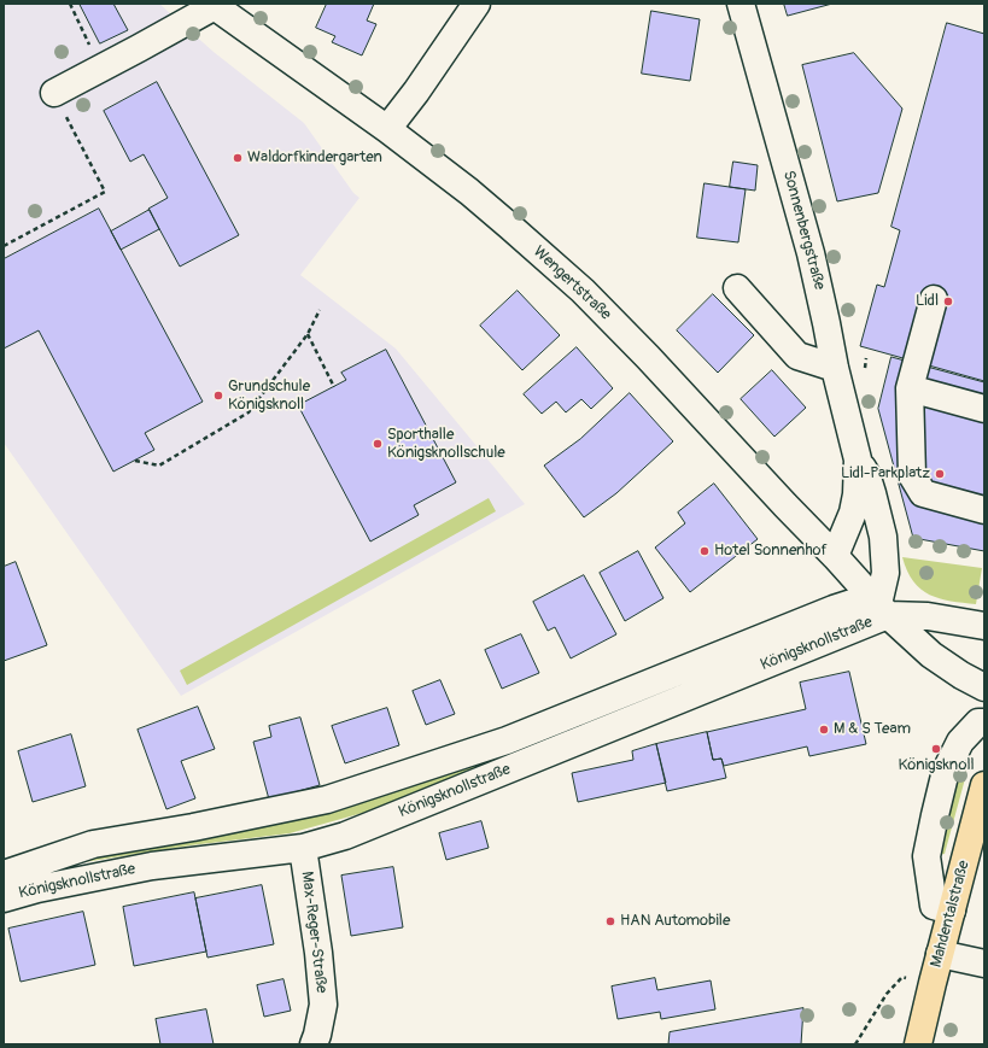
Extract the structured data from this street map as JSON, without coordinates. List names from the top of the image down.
{
  "streets": {
    "main road": ["Mahdentalstraße"],
    "street": [
      "Sonnenbergstraße",
      "Wengertstraße",
      "Königsknollstraße",
      "Max-Reger-Straße"
    ]
  },
  "crossings": [
    ["Sonnenbergstraße", "Wengertstraße"],
    ["Sonnenbergstraße", "Königsknollstraße"],
    ["Wengertstraße", "Königsknollstraße"],
    ["Königsknollstraße", "Max-Reger-Straße"]
  ],
  "places": [
    "Waldorfkindergarten",
    "Lidl",
    "Grundschule Königsknoll",
    "Sporthalle Königsknollschule",
    "Lidl-Parkplatz",
    "Hotel Sonnenhof",
    "M & S Team",
    "Königsknoll",
    "HAN Automobile"
  ]
}
